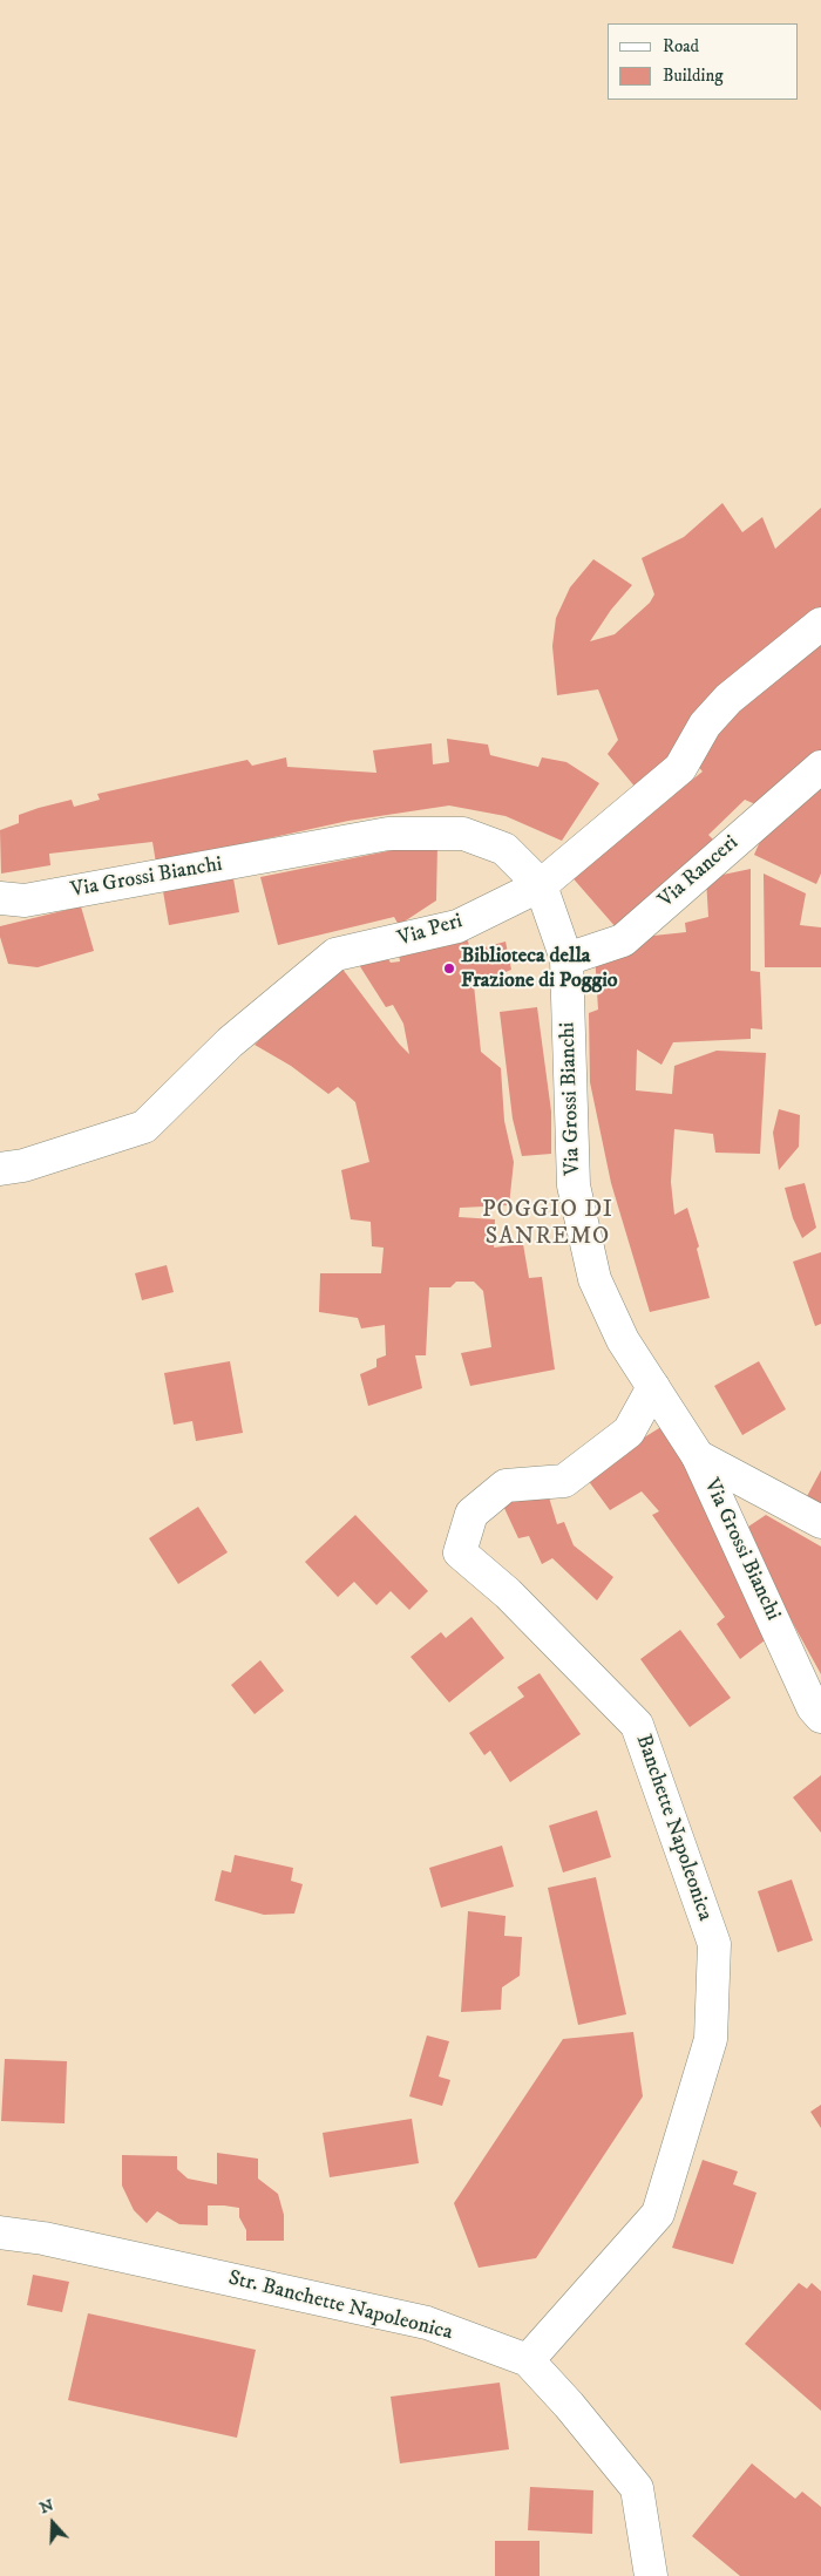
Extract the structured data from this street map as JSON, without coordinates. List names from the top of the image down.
{
  "streets": {
    "street": [
      "Via Ranceri",
      "Via Grossi Bianchi",
      "Via Peri",
      "Banchette Napoleonica",
      "Str. Banchette Napoleonica"
    ]
  },
  "crossings": [
    ["Via Ranceri", "Via Grossi Bianchi"],
    ["Via Grossi Bianchi", "Via Peri"],
    ["Via Grossi Bianchi", "Banchette Napoleonica"],
    ["Banchette Napoleonica", "Str. Banchette Napoleonica"]
  ],
  "districts": ["POGGIO DI SANREMO"],
  "places": ["Biblioteca della Frazione di Poggio"],
  "legend": ["Road", "Building"],
  "north": "top"
}
